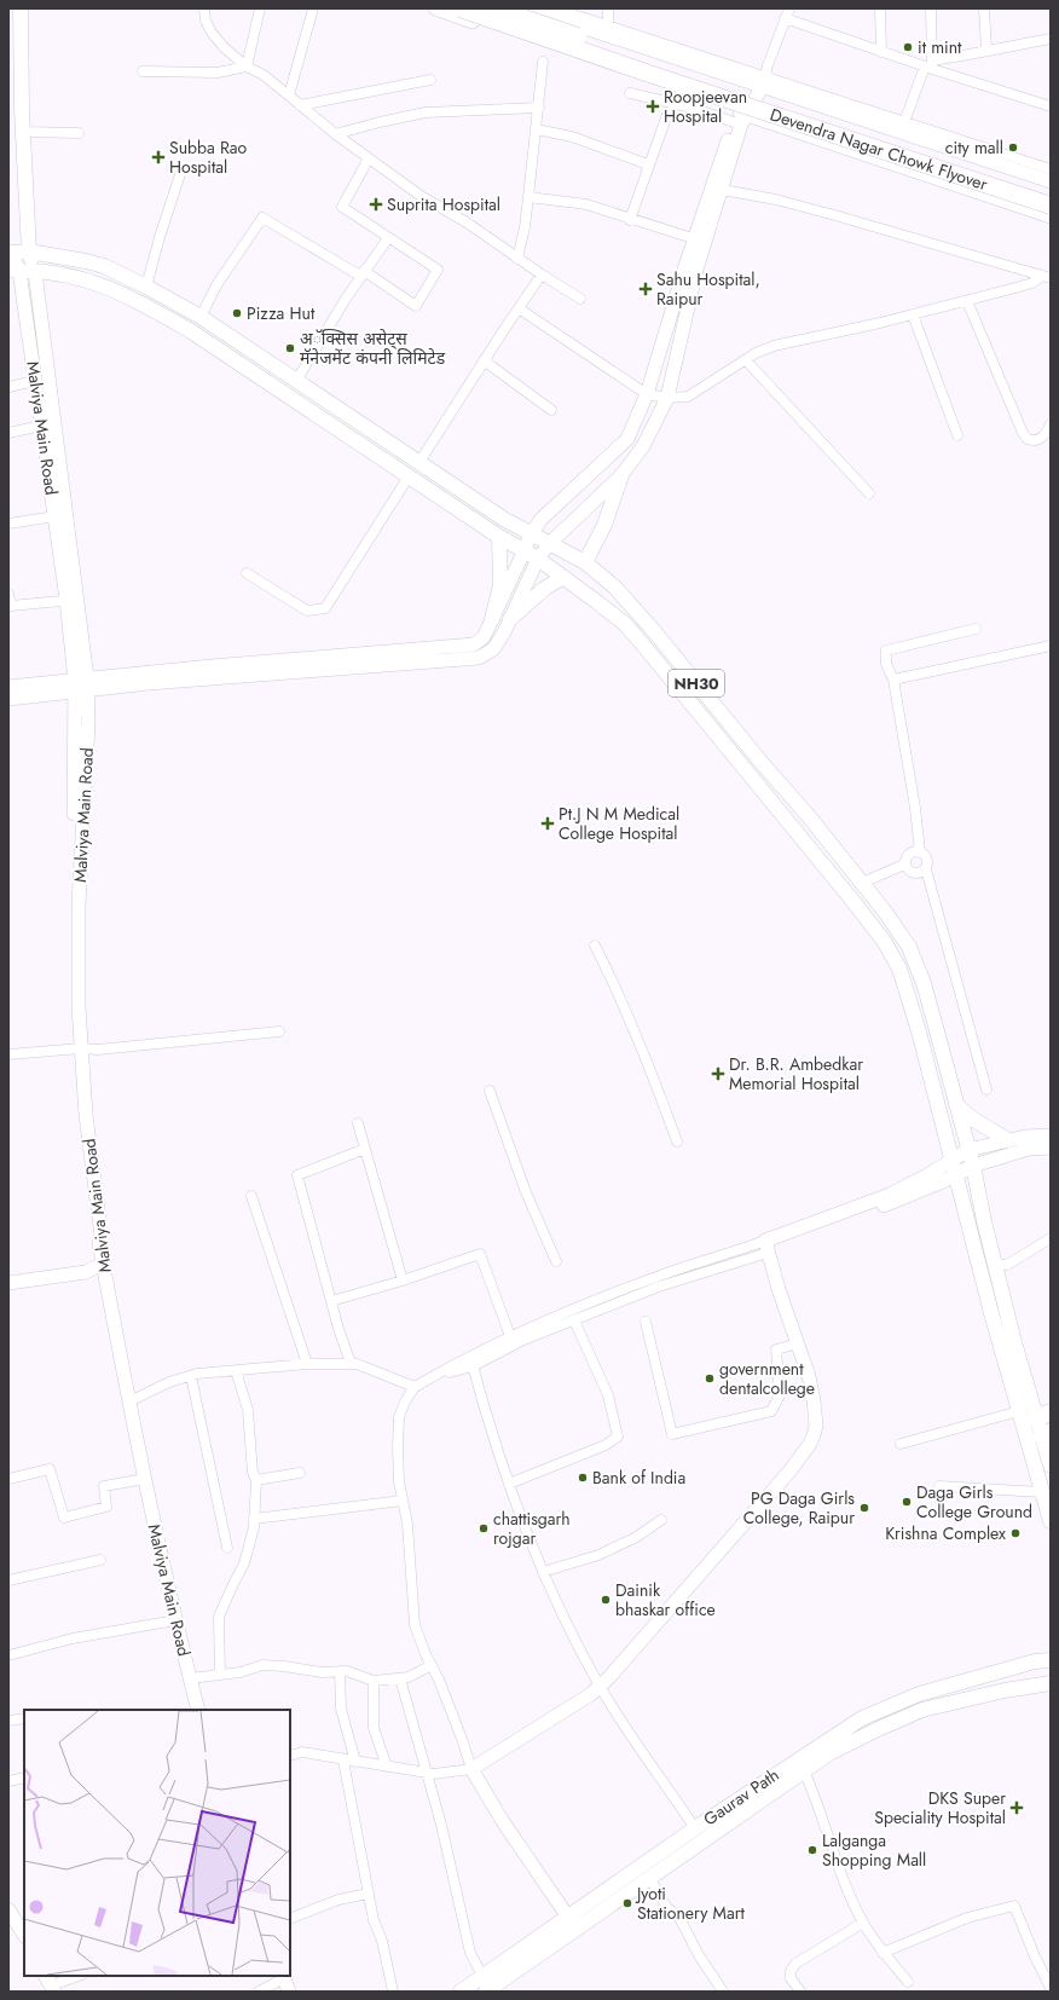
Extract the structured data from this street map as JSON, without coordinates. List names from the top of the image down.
{
  "streets": {
    "highway": ["Devendra Nagar Chowk Flyover"],
    "main road": ["Malviya Main Road", "NH30", "Gaurav Path"]
  },
  "crossings": [
    ["Malviya Main Road", "NH30"]
  ],
  "places": {
    "other": [
      "it mint",
      "city mall",
      "Pizza Hut",
      "अॅक्सिस असेट्स मॅनेजमेंट कंपनी लिमिटेड",
      "government dentalcollege",
      "Bank of India",
      "Daga Girls College Ground",
      "PG Daga Girls College, Raipur",
      "chattisgarh rojgar",
      "Krishna Complex",
      "Dainik bhaskar office",
      "Lalganga Shopping Mall",
      "Jyoti Stationery Mart"
    ],
    "health": [
      "Roopjeevan Hospital",
      "Subba Rao Hospital",
      "Suprita Hospital",
      "Sahu Hospital, Raipur",
      "Pt.J N M Medical College Hospital",
      "Dr. B.R. Ambedkar Memorial Hospital",
      "DKS Super Speciality Hospital"
    ]
  }
}
